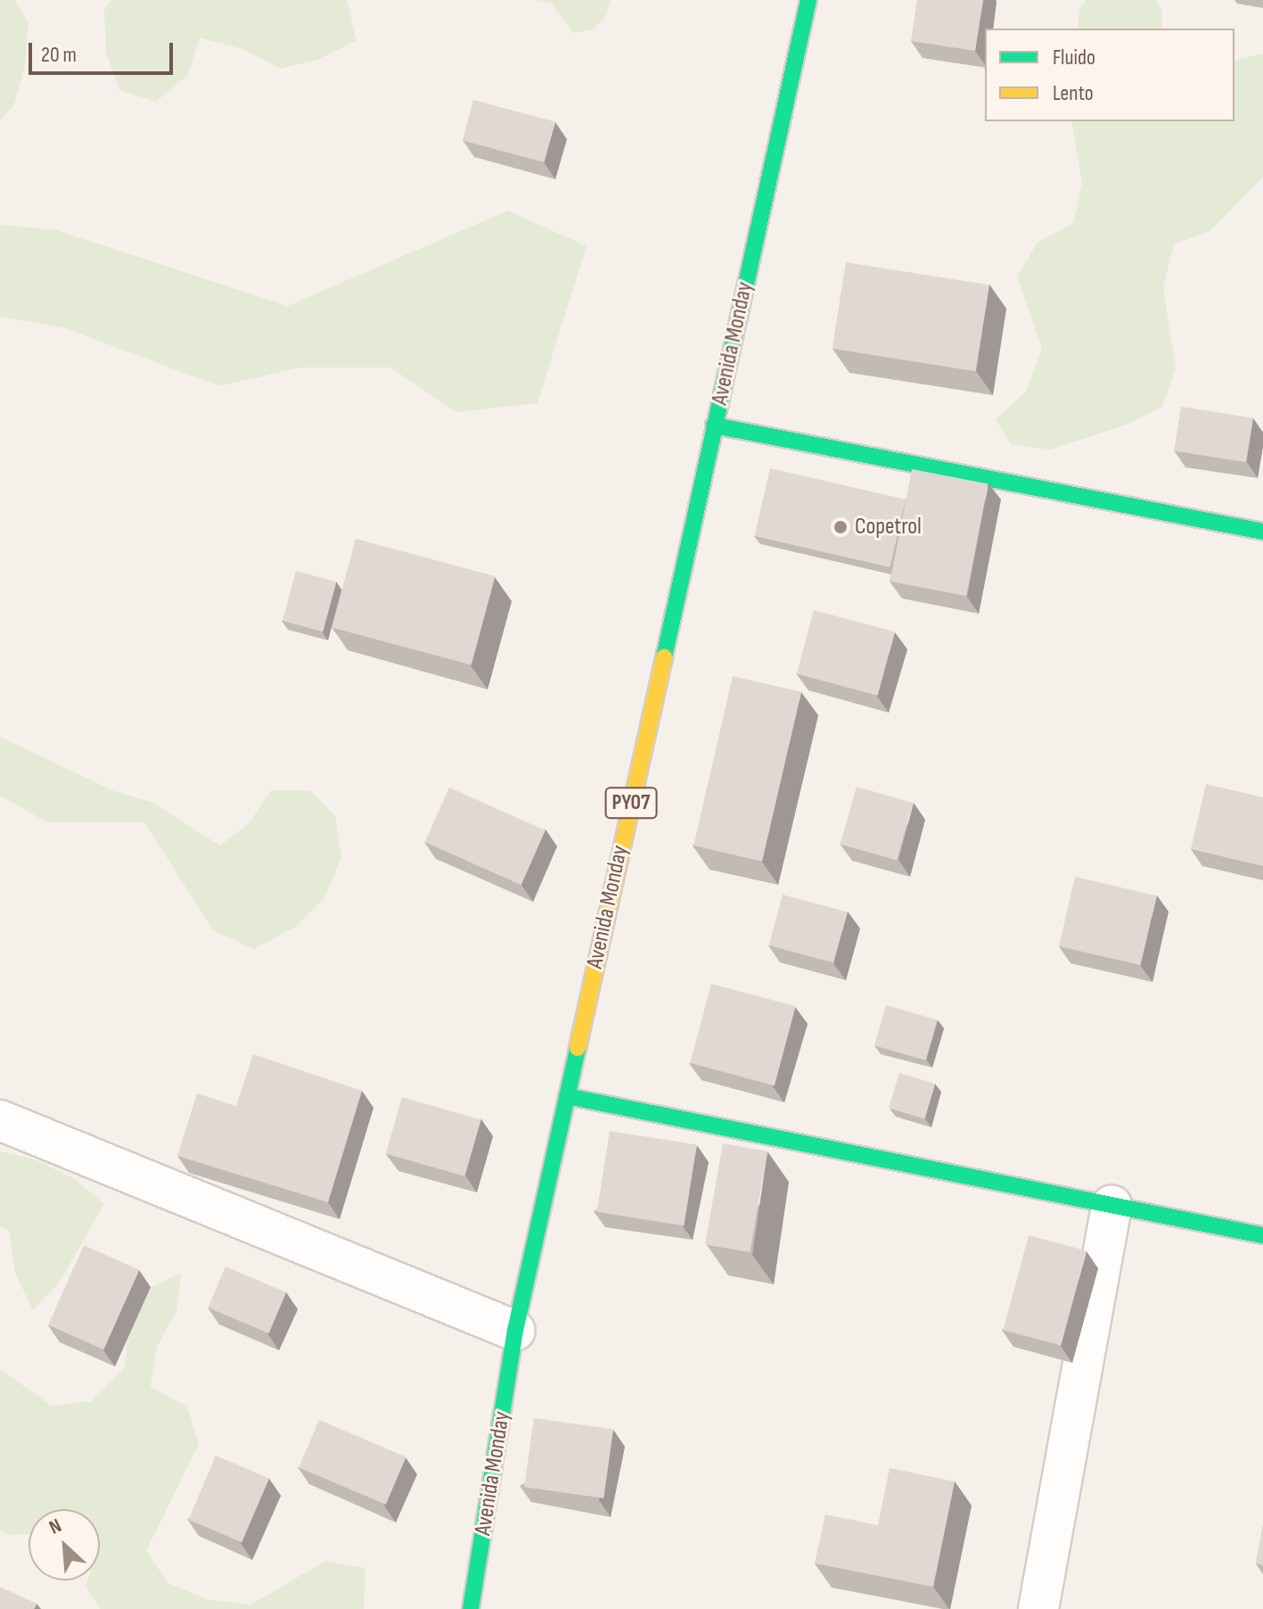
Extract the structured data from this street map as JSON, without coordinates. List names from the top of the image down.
{
  "streets": {
    "main road": ["Avenida Monday", "PY07"]
  },
  "places": ["Copetrol"],
  "legend": ["Fluido", "Lento"],
  "scale_bar": "20 m",
  "north": "top left"
}
